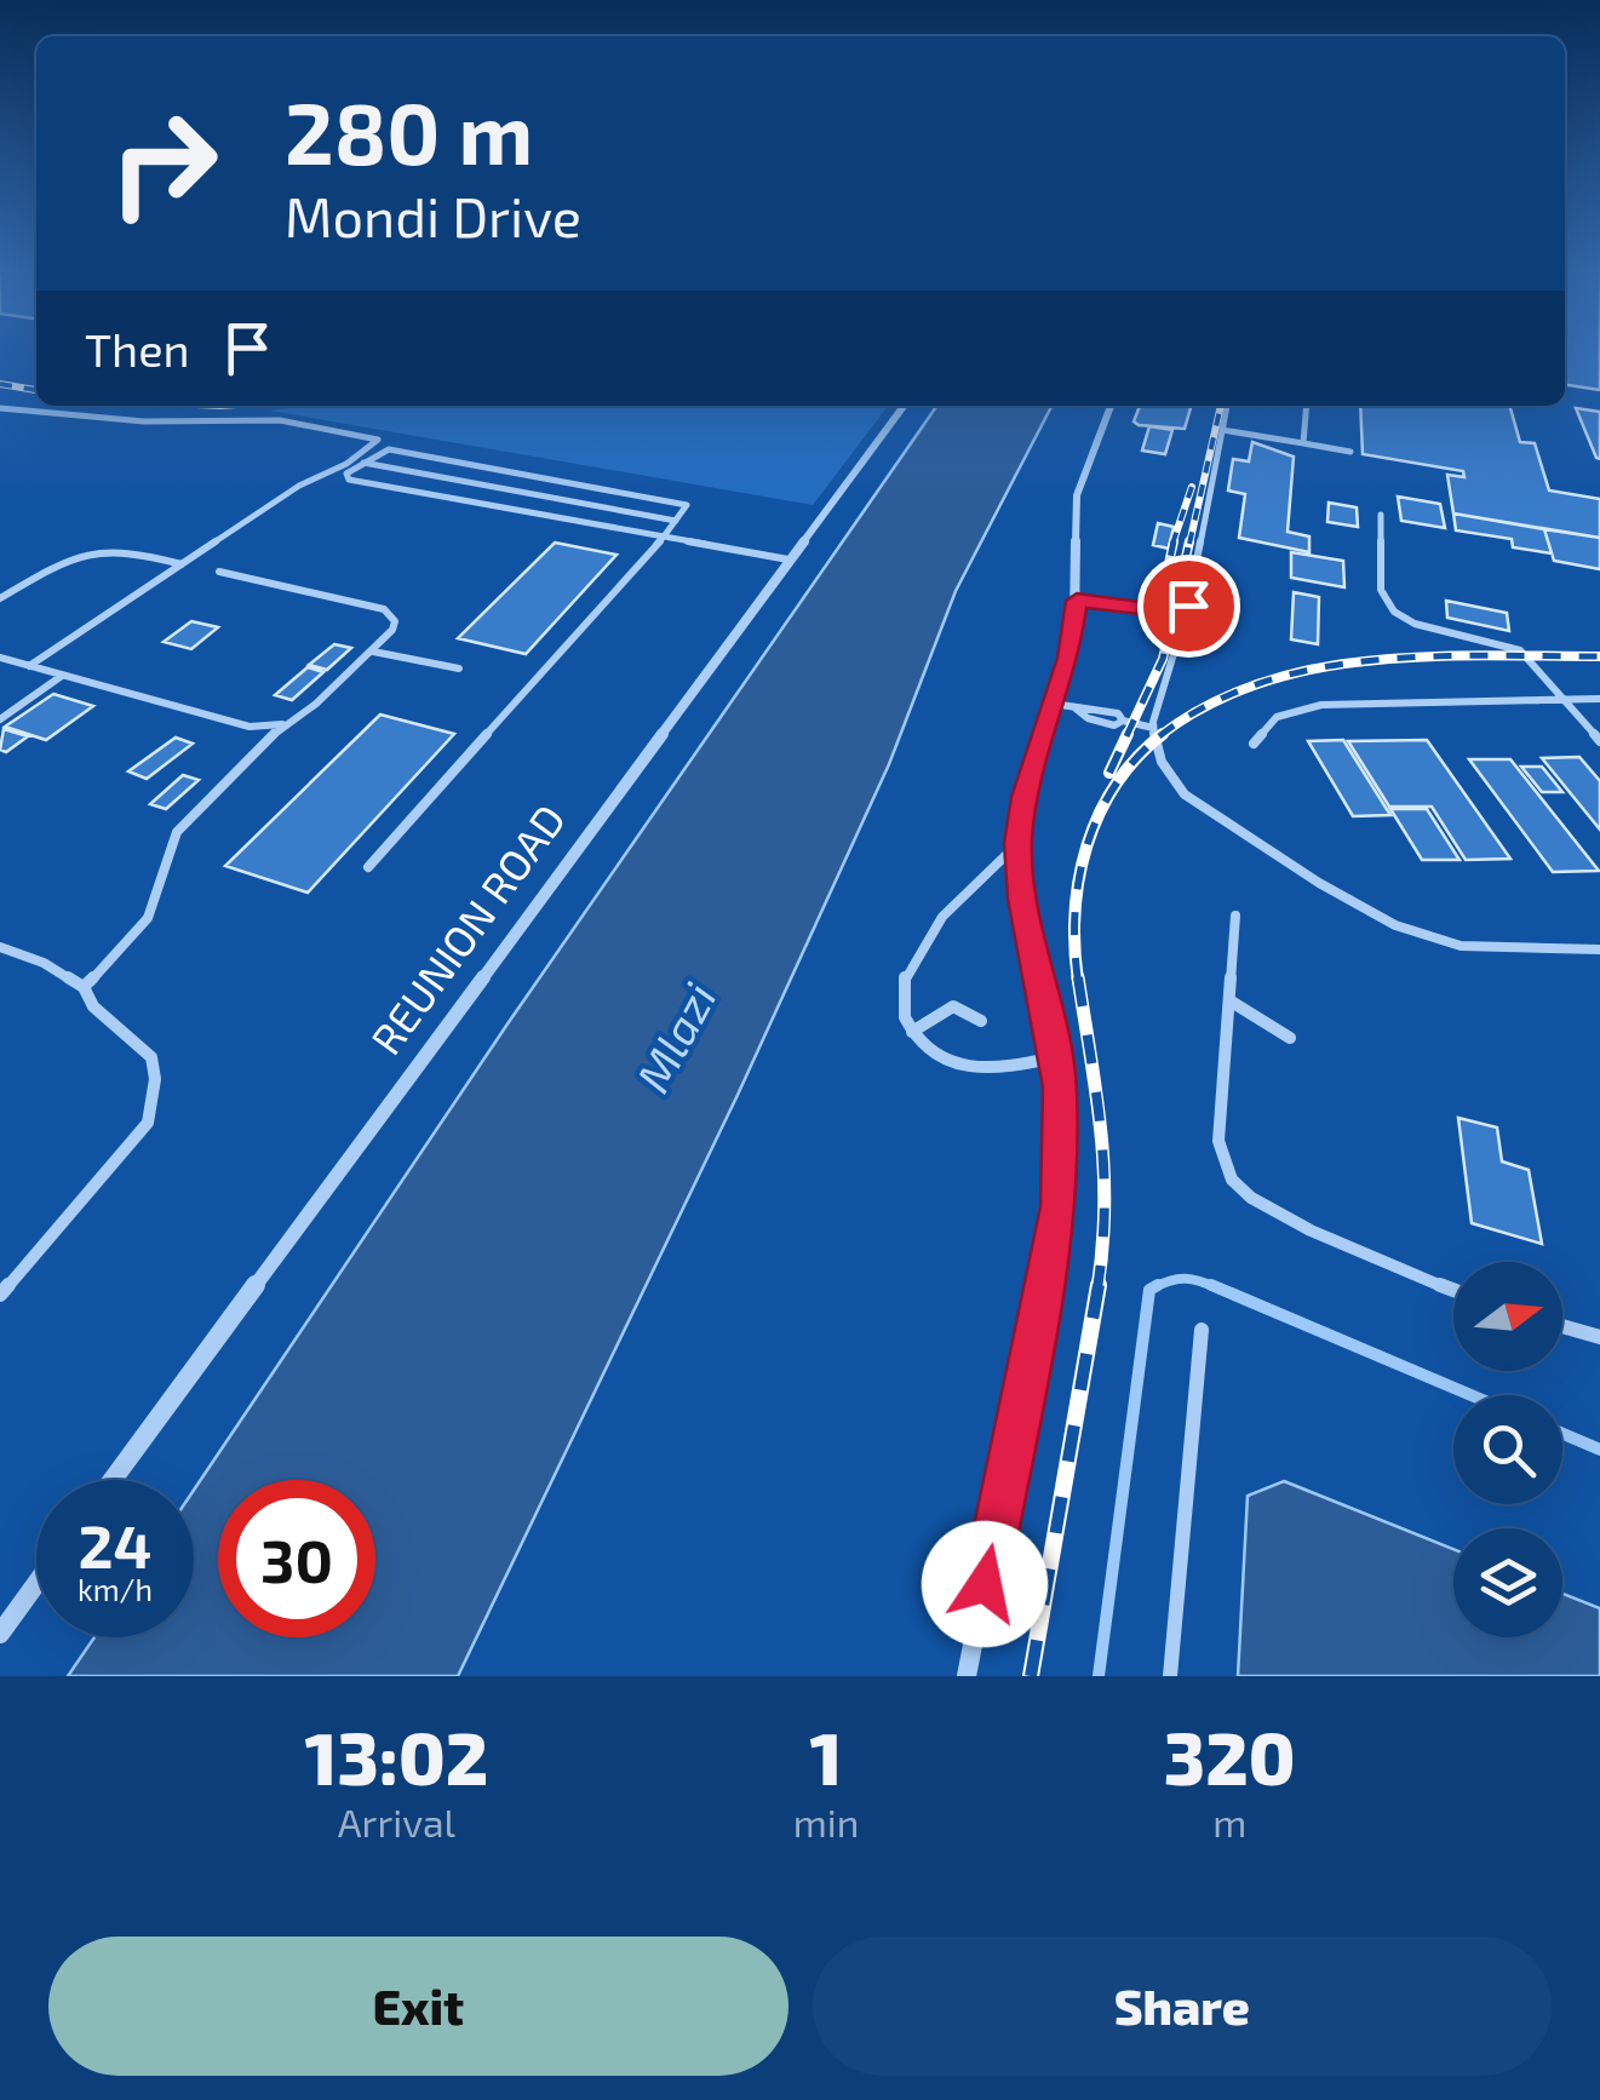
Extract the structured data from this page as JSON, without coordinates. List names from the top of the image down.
{
  "streets": {
    "street": ["REUNION ROAD"]
  },
  "water": ["Mlazi"],
  "north": "right",
  "page": {
    "turn": ["280 m", "Mondi Drive"],
    "then": "Then",
    "speed": "24 km/h",
    "limit": "30",
    "eta": [
      "13:02",
      "Arrival",
      "1",
      "min",
      "320",
      "m"
    ],
    "buttons": ["Exit", "Share"]
  }
}
